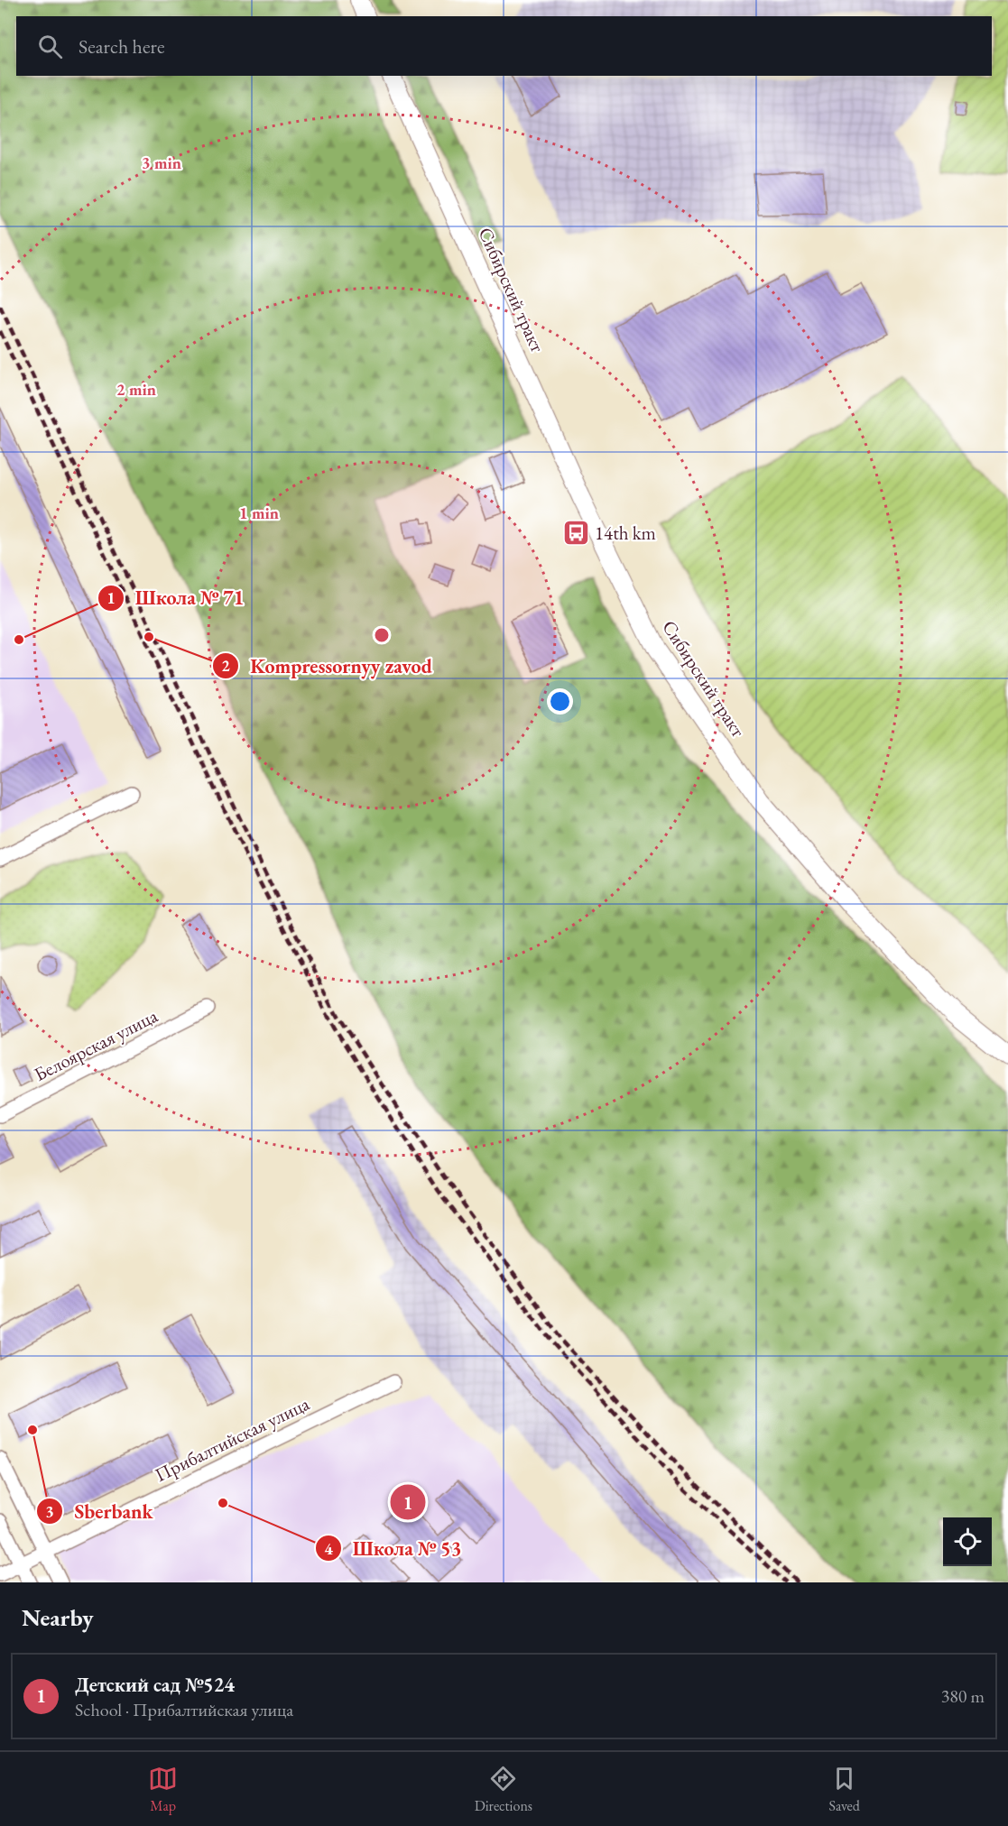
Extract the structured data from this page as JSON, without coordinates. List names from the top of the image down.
{
  "streets": {
    "main road": ["Сибирский тракт"],
    "street": ["Белоярская улица", "Прибалтийская улица"]
  },
  "places": {
    "bus stop": ["14th km"],
    "other": [
      "Kompressornyy zavod",
      "Школа № 71",
      "Sberbank",
      "Школа № 53"
    ]
  },
  "page": {
    "search": "Search here",
    "pins": "1",
    "heading": "Nearby",
    "list": [
      {
        "mark": "1",
        "name": "Детский сад №524",
        "note": "School · Прибалтийская улица",
        "value": "380 m"
      }
    ],
    "nav": ["Map", "Directions", "Saved"]
  },
  "rings": ["3 min", "2 min", "1 min"]
}
